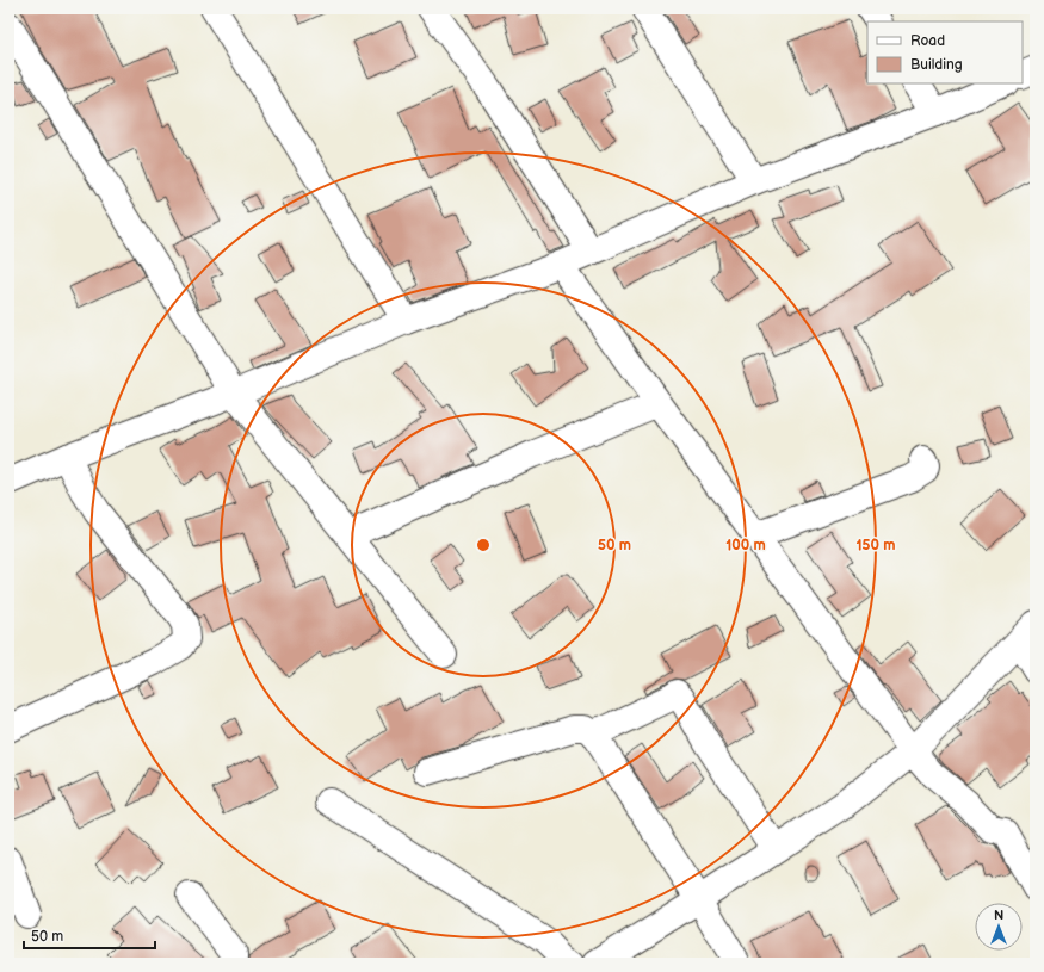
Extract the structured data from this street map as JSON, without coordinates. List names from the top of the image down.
{
  "legend": ["Road", "Building"],
  "scale_bar": "50 m",
  "north": "top",
  "rings": ["50 m", "100 m", "150 m"]
}
